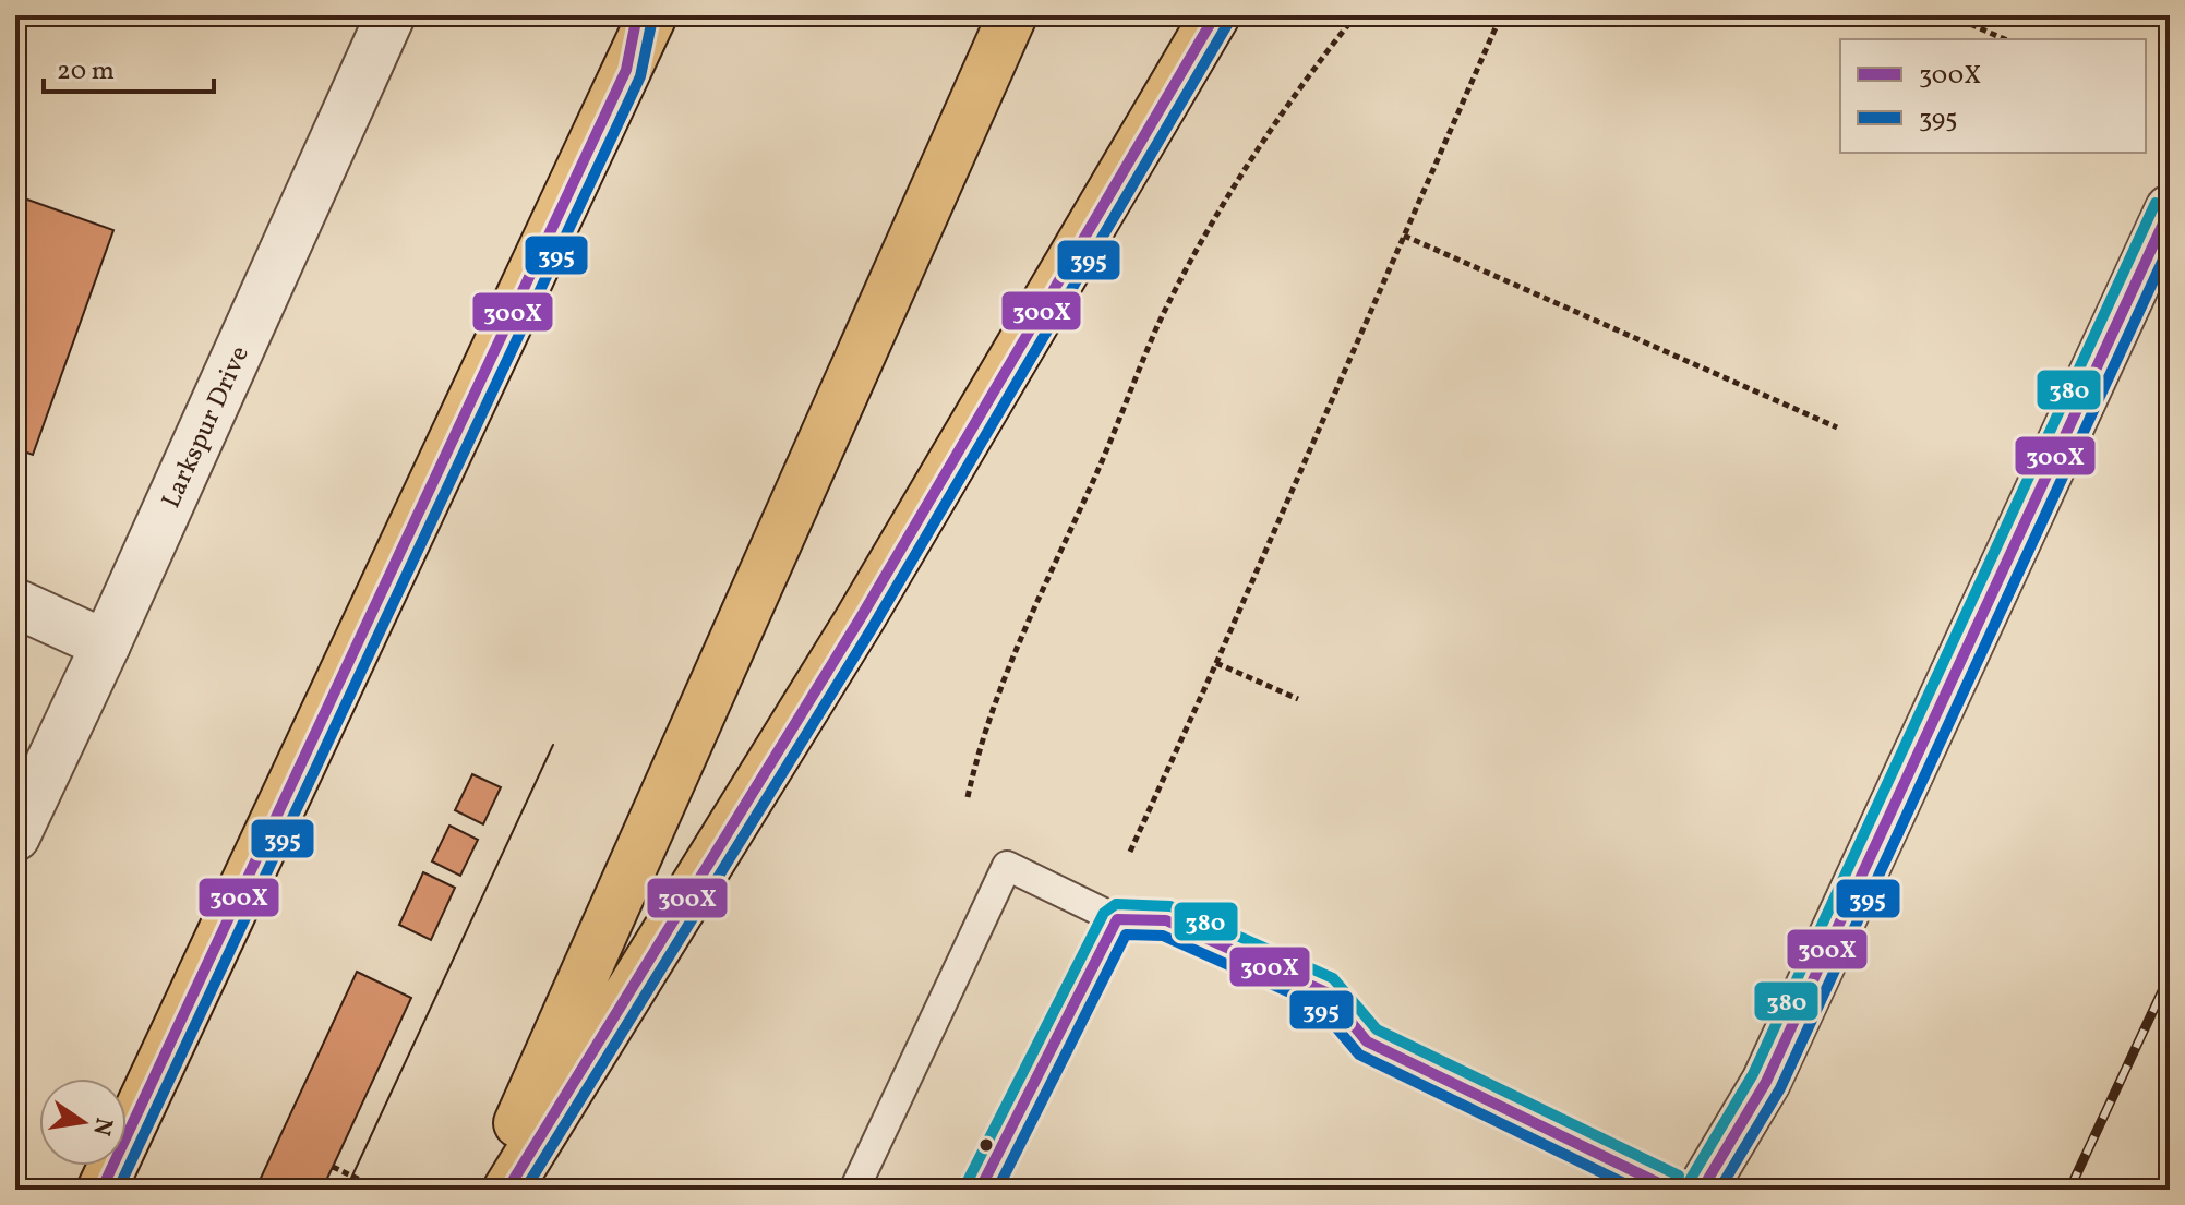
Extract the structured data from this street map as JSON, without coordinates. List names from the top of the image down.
{
  "streets": {
    "street": ["Larkspur Drive"]
  },
  "lines": ["transit line 300X", "transit line 395", "transit line 380"],
  "legend": ["300X", "395"],
  "scale_bar": "20 m",
  "north": "right"
}
